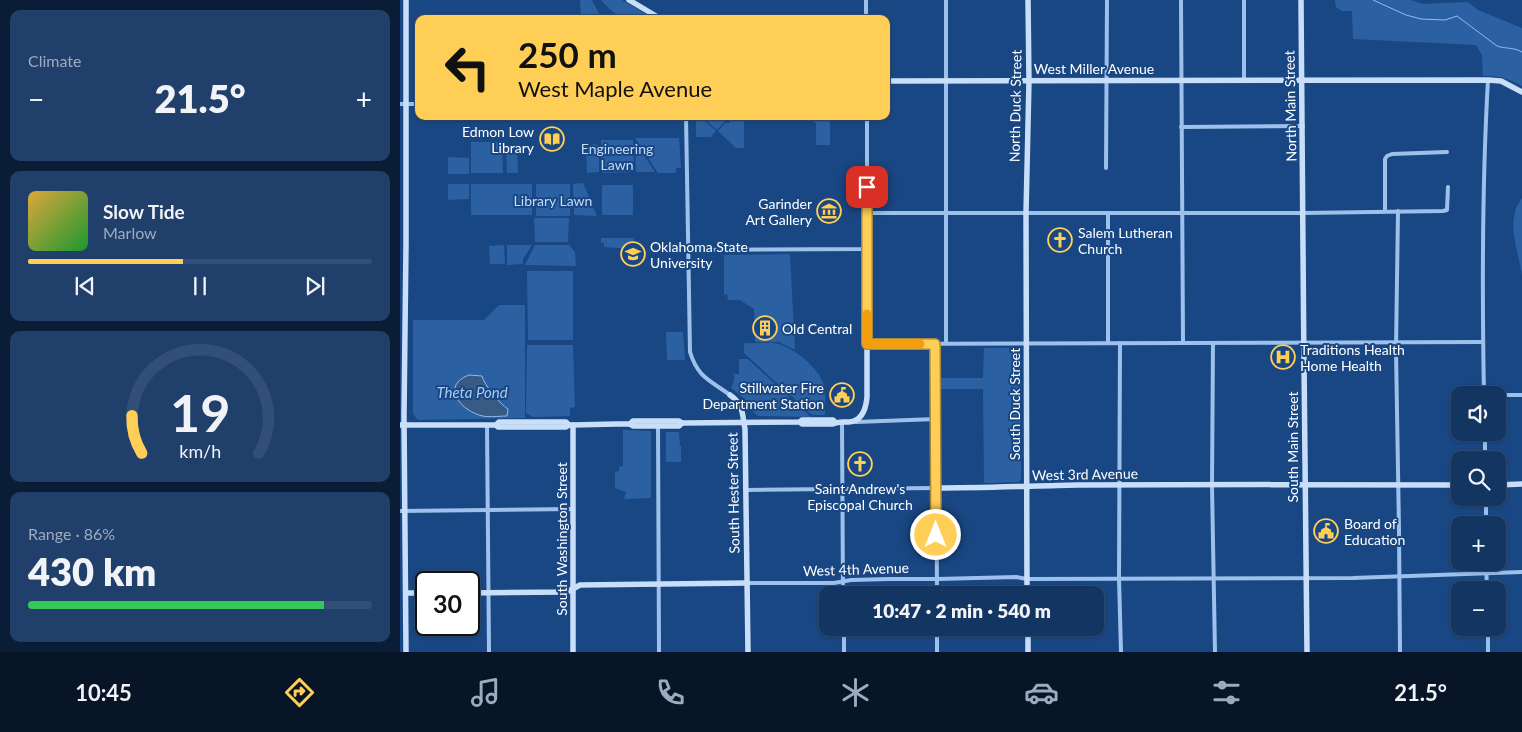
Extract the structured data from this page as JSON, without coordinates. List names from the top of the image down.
{
  "streets": {
    "street": [
      "West Miller Avenue",
      "North Duck Street",
      "North Main Street",
      "South Duck Street",
      "South Main Street",
      "West 3rd Avenue",
      "South Hester Street",
      "South Washington Street",
      "West 4th Avenue"
    ]
  },
  "crossings": [
    ["West Miller Avenue", "North Duck Street"],
    ["West Miller Avenue", "North Main Street"],
    ["North Duck Street", "South Duck Street"],
    ["North Main Street", "South Main Street"],
    ["South Duck Street", "West 3rd Avenue"],
    ["South Duck Street", "West 4th Avenue"],
    ["South Main Street", "West 3rd Avenue"],
    ["South Main Street", "West 4th Avenue"],
    ["West 3rd Avenue", "South Hester Street"],
    ["South Hester Street", "West 4th Avenue"],
    ["South Washington Street", "West 4th Avenue"]
  ],
  "water": ["Theta Pond"],
  "parks": ["Engineering Lawn", "Library Lawn"],
  "places": {
    "library": ["Edmon Low Library"],
    "museum": ["Garinder Art Gallery"],
    "church": ["Salem Lutheran Church", "Saint Andrew's Episcopal Church"],
    "school or university": ["Oklahoma State University"],
    "building": ["Old Central"],
    "hospital": ["Traditions Health Home Health"],
    "public building": ["Stillwater Fire Department Station", "Board of Education"]
  },
  "page": {
    "tile": [
      "Climate",
      ["Range · 86%", "430 km"]
    ],
    "turn": ["250 m", "West Maple Avenue"],
    "heat": ["−", "21.5°", "+"],
    "song": ["Slow Tide", "Marlow"],
    "map_buttons": ["+", "−"],
    "limit": "30",
    "trip": "10:47 · 2 min · 540 m",
    "tabs": ["10:45", "21.5°"],
    "gauge": ["19", "km/h"]
  }
}
